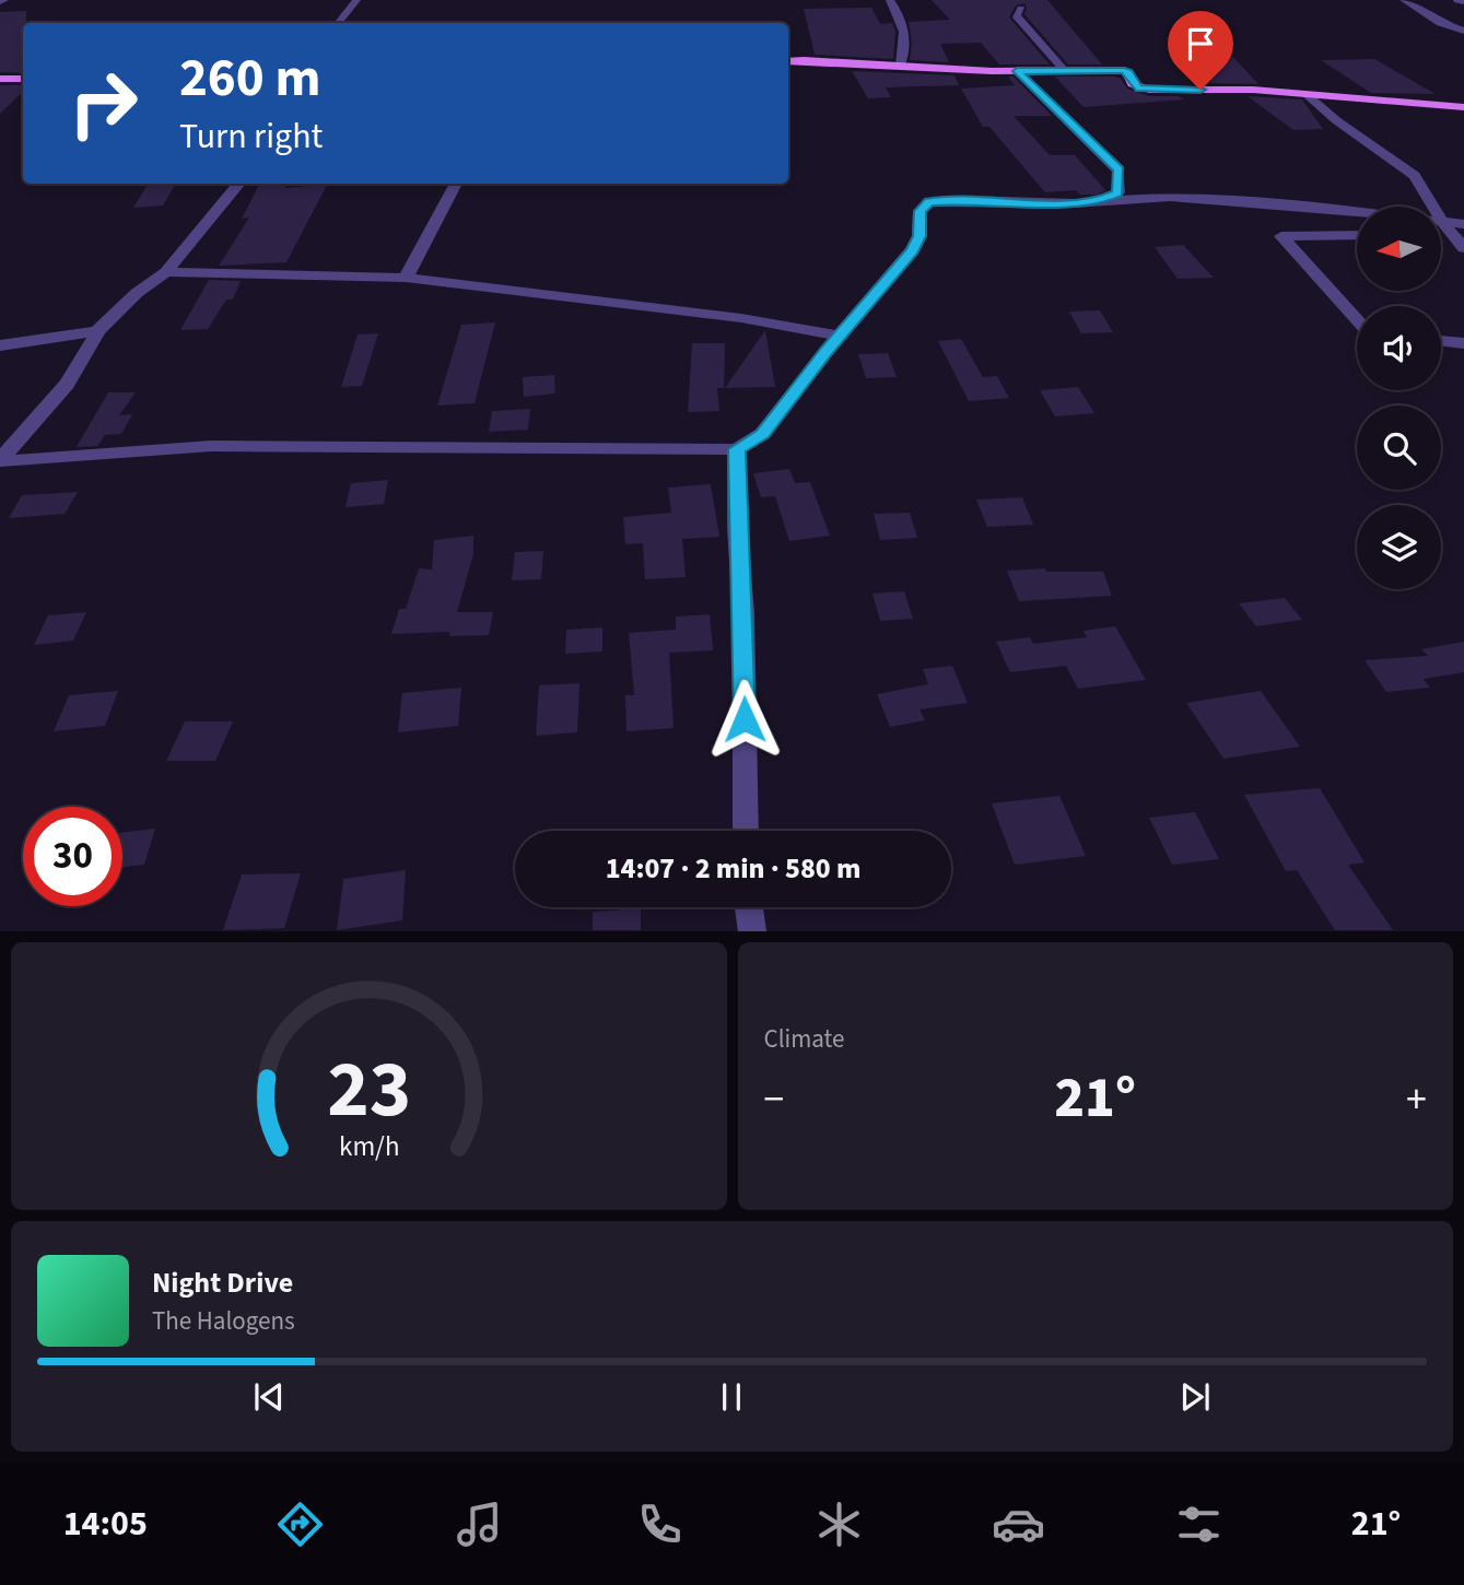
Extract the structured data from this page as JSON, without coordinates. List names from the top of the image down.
{
  "north": "left",
  "page": {
    "turn": ["260 m", "Turn right"],
    "limit": "30",
    "trip": "14:07 · 2 min · 580 m",
    "tile": "Climate",
    "heat": ["−", "21°", "+"],
    "song": ["Night Drive", "The Halogens"],
    "tabs": ["14:05", "21°"],
    "gauge": ["23", "km/h"]
  }
}
